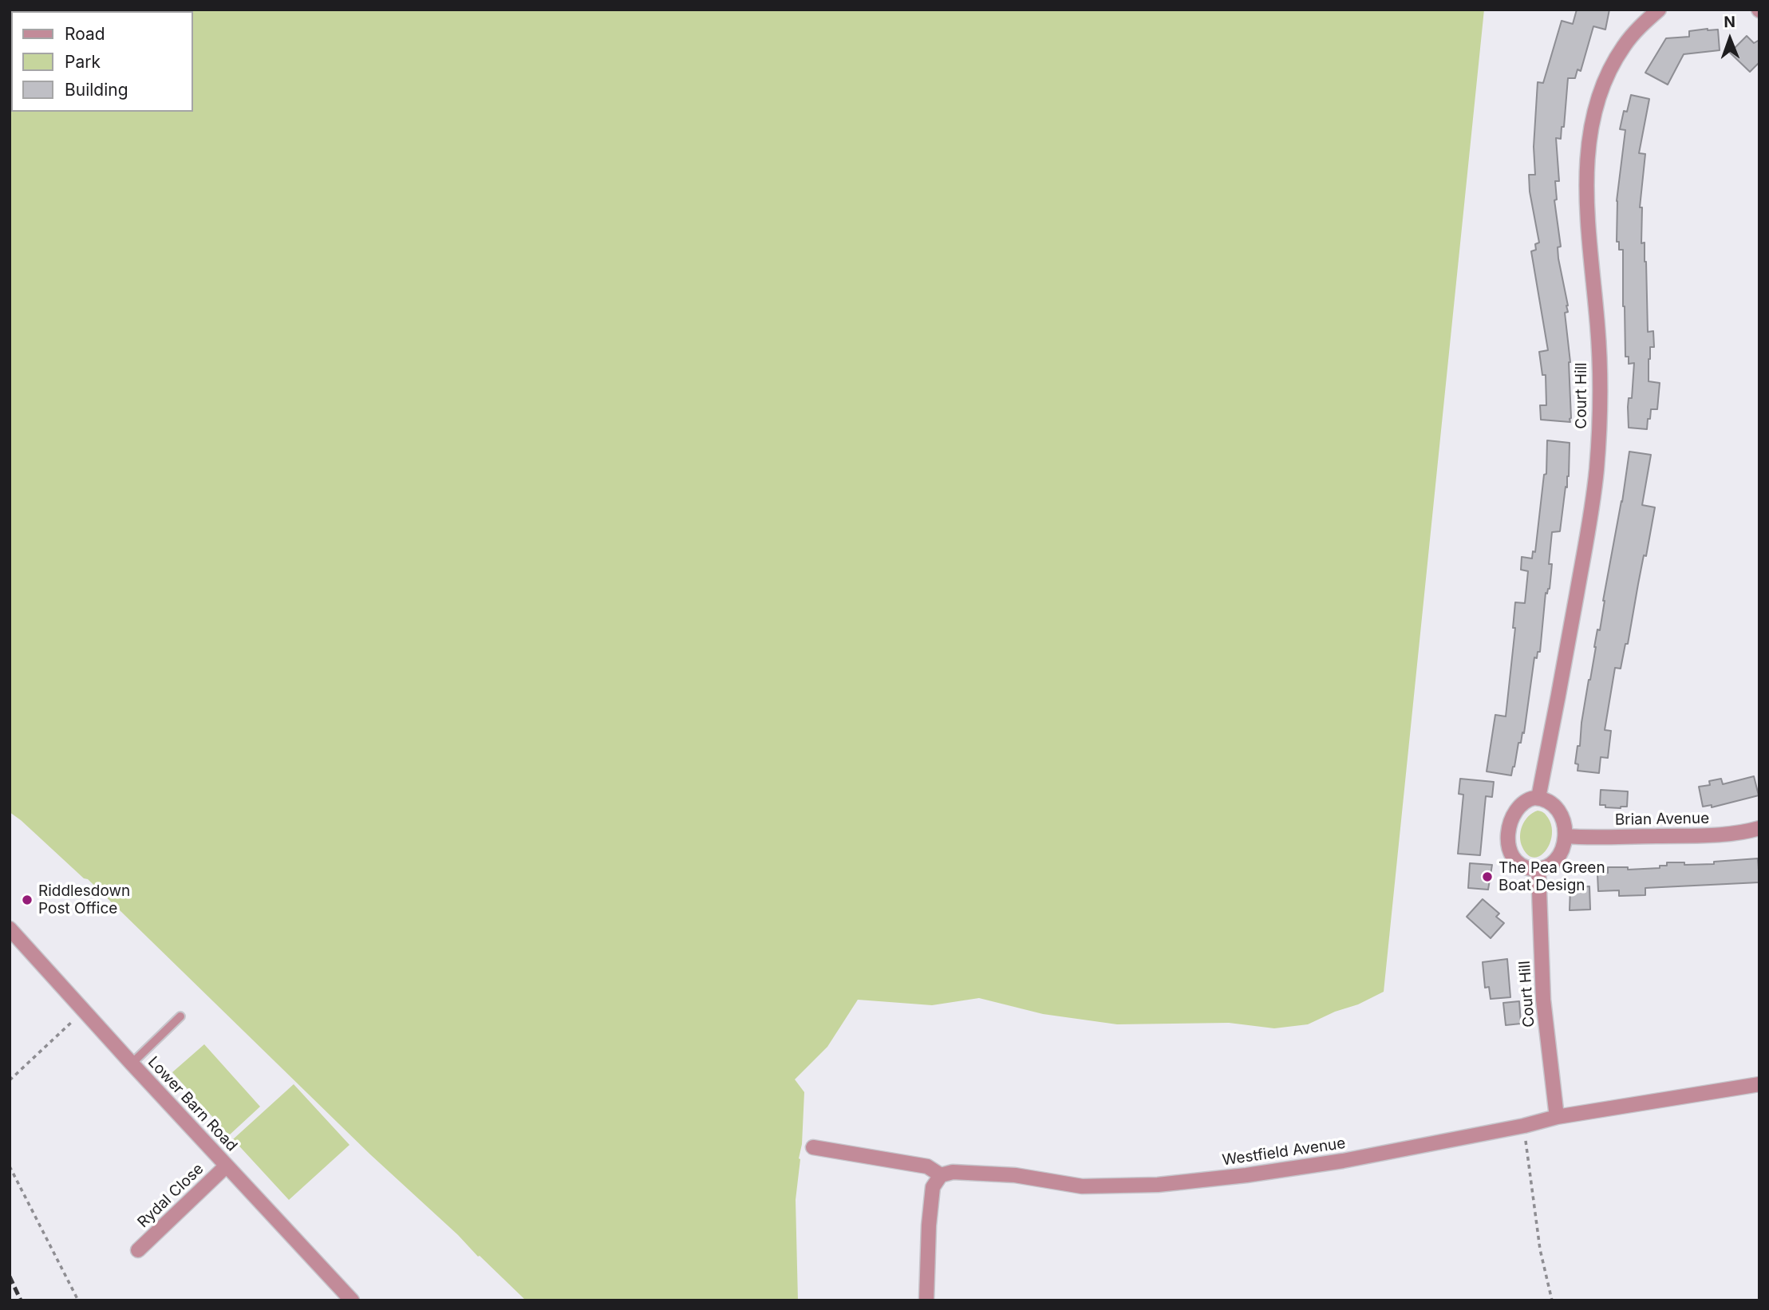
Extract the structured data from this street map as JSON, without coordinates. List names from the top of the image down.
{
  "streets": {
    "street": [
      "Court Hill",
      "Brian Avenue",
      "Lower Barn Road",
      "Westfield Avenue",
      "Rydal Close"
    ]
  },
  "crossings": [
    ["Court Hill", "Brian Avenue"],
    ["Court Hill", "Westfield Avenue"],
    ["Lower Barn Road", "Rydal Close"]
  ],
  "places": ["The Pea Green Boat Design", "Riddlesdown Post Office"],
  "legend": ["Road", "Park", "Building"],
  "north": "top"
}
